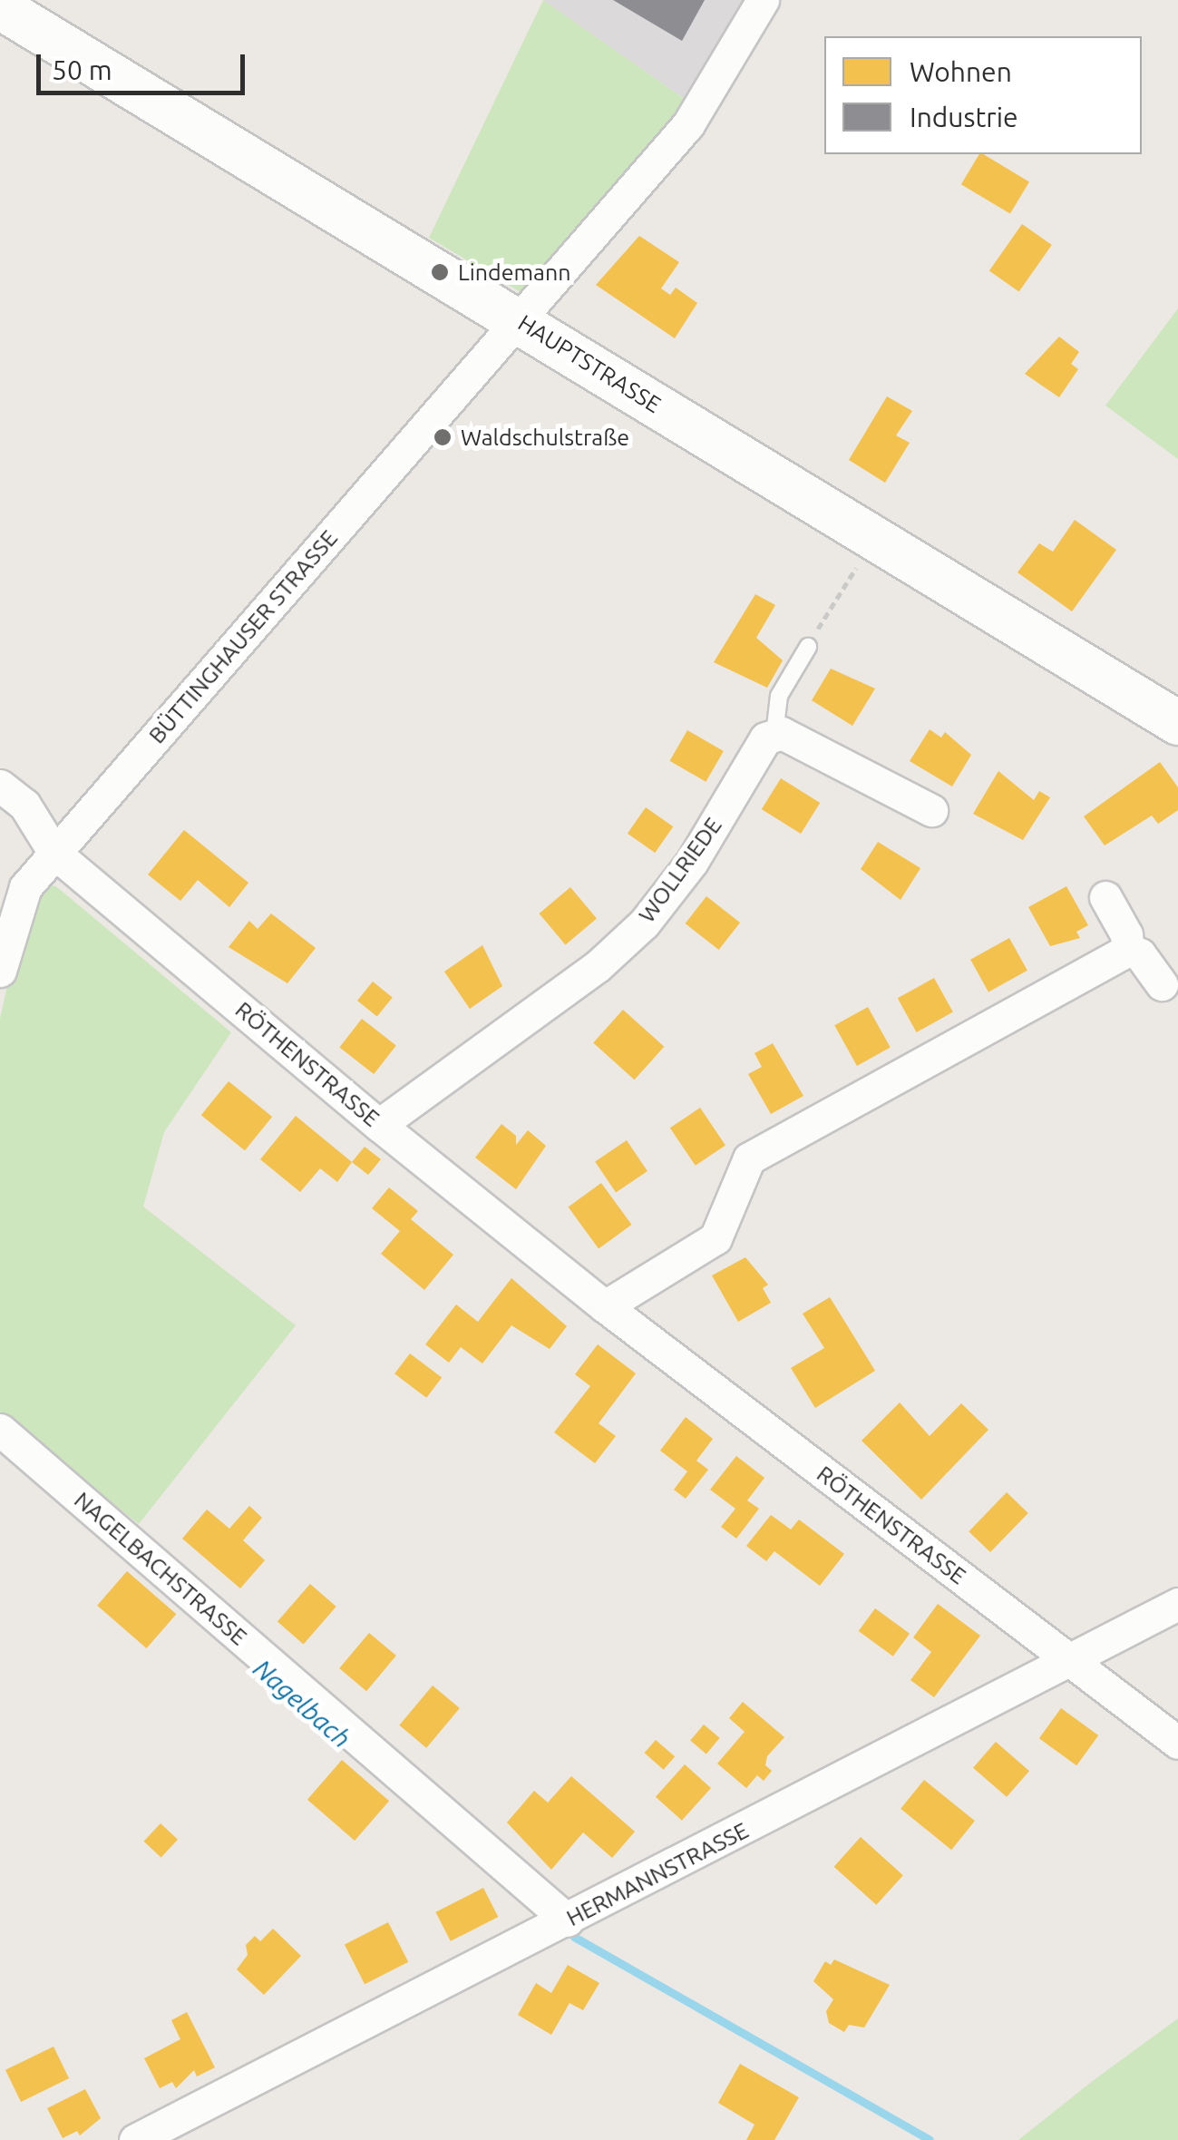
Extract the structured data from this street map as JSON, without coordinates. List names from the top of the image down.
{
  "streets": {
    "main road": ["HAUPTSTRASSE"],
    "street": [
      "BÜTTINGHAUSER STRASSE",
      "WOLLRIEDE",
      "RÖTHENSTRASSE",
      "NAGELBACHSTRASSE",
      "HERMANNSTRASSE"
    ]
  },
  "crossings": [
    ["HAUPTSTRASSE", "BÜTTINGHAUSER STRASSE"],
    ["BÜTTINGHAUSER STRASSE", "RÖTHENSTRASSE"],
    ["WOLLRIEDE", "RÖTHENSTRASSE"],
    ["RÖTHENSTRASSE", "HERMANNSTRASSE"],
    ["NAGELBACHSTRASSE", "HERMANNSTRASSE"]
  ],
  "water": ["Nagelbach"],
  "places": ["Lindemann", "Waldschulstraße"],
  "legend": ["Wohnen", "Industrie"],
  "scale_bar": "50 m"
}
